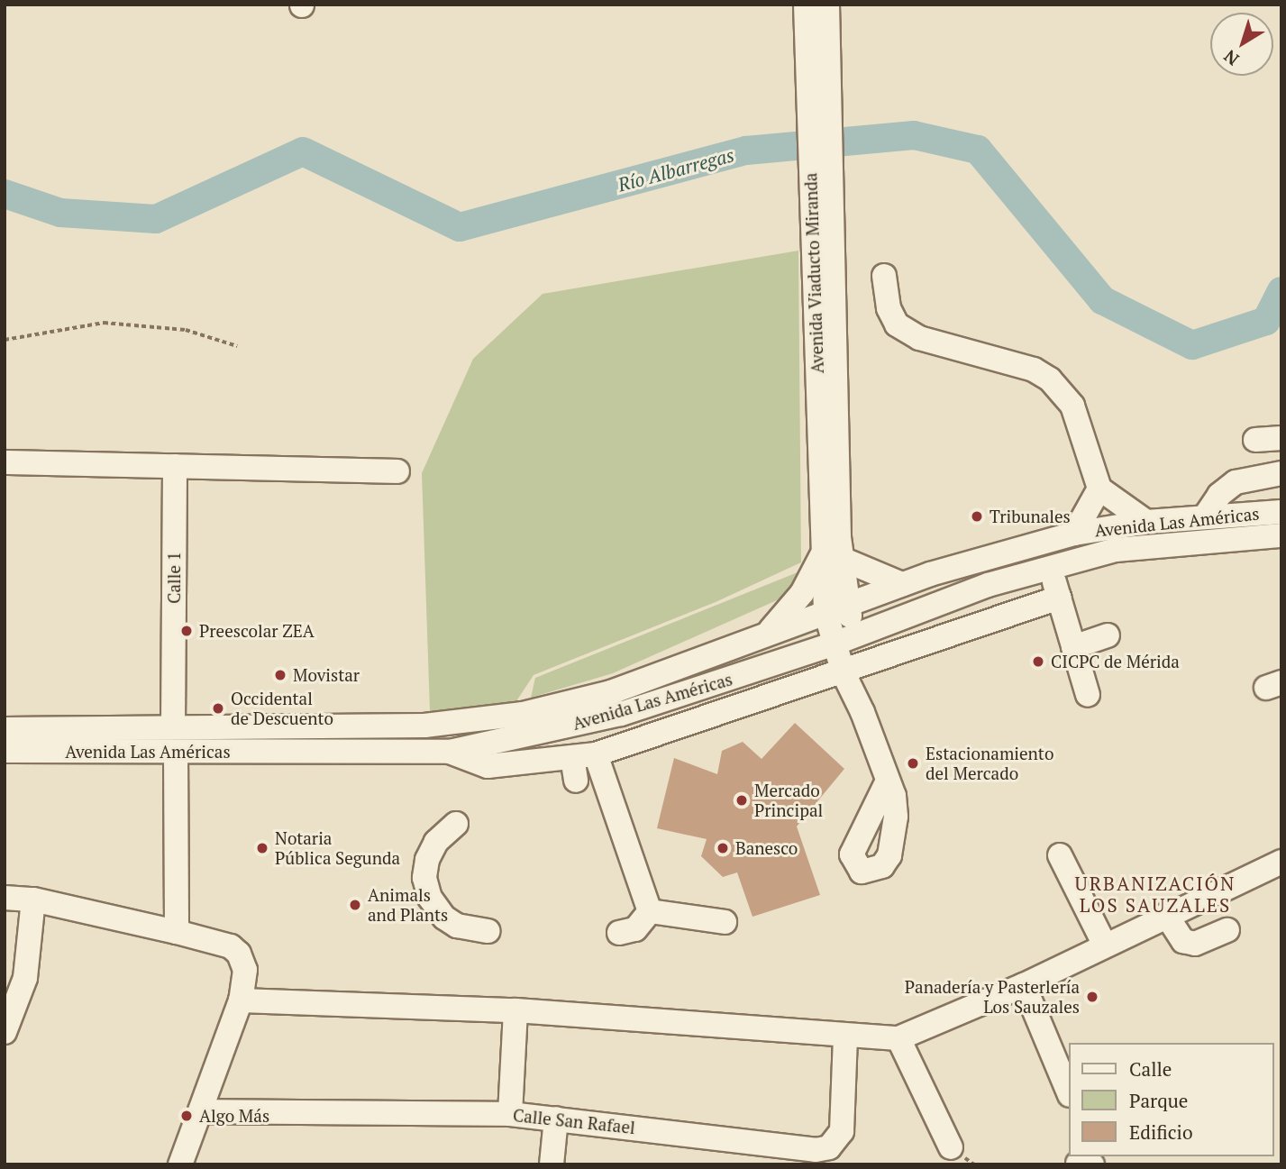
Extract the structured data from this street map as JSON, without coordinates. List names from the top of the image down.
{
  "streets": {
    "street": [
      "Avenida Viaducto Miranda",
      "Avenida Las Américas",
      "Calle 1",
      "Calle San Rafael"
    ]
  },
  "crossings": [
    ["Avenida Las Américas", "Calle 1"]
  ],
  "districts": ["URBANIZACIÓN LOS SAUZALES"],
  "water": ["Río Albarregas"],
  "places": [
    "Tribunales",
    "Preescolar ZEA",
    "CICPC de Mérida",
    "Movistar",
    "Occidental de Descuento",
    "Estacionamiento del Mercado",
    "Mercado Principal",
    "Notaria Pública Segunda",
    "Banesco",
    "Animals and Plants",
    "Panadería y Pasterlería Los Sauzales",
    "Algo Más"
  ],
  "legend": ["Calle", "Parque", "Edificio"],
  "north": "bottom left"
}
